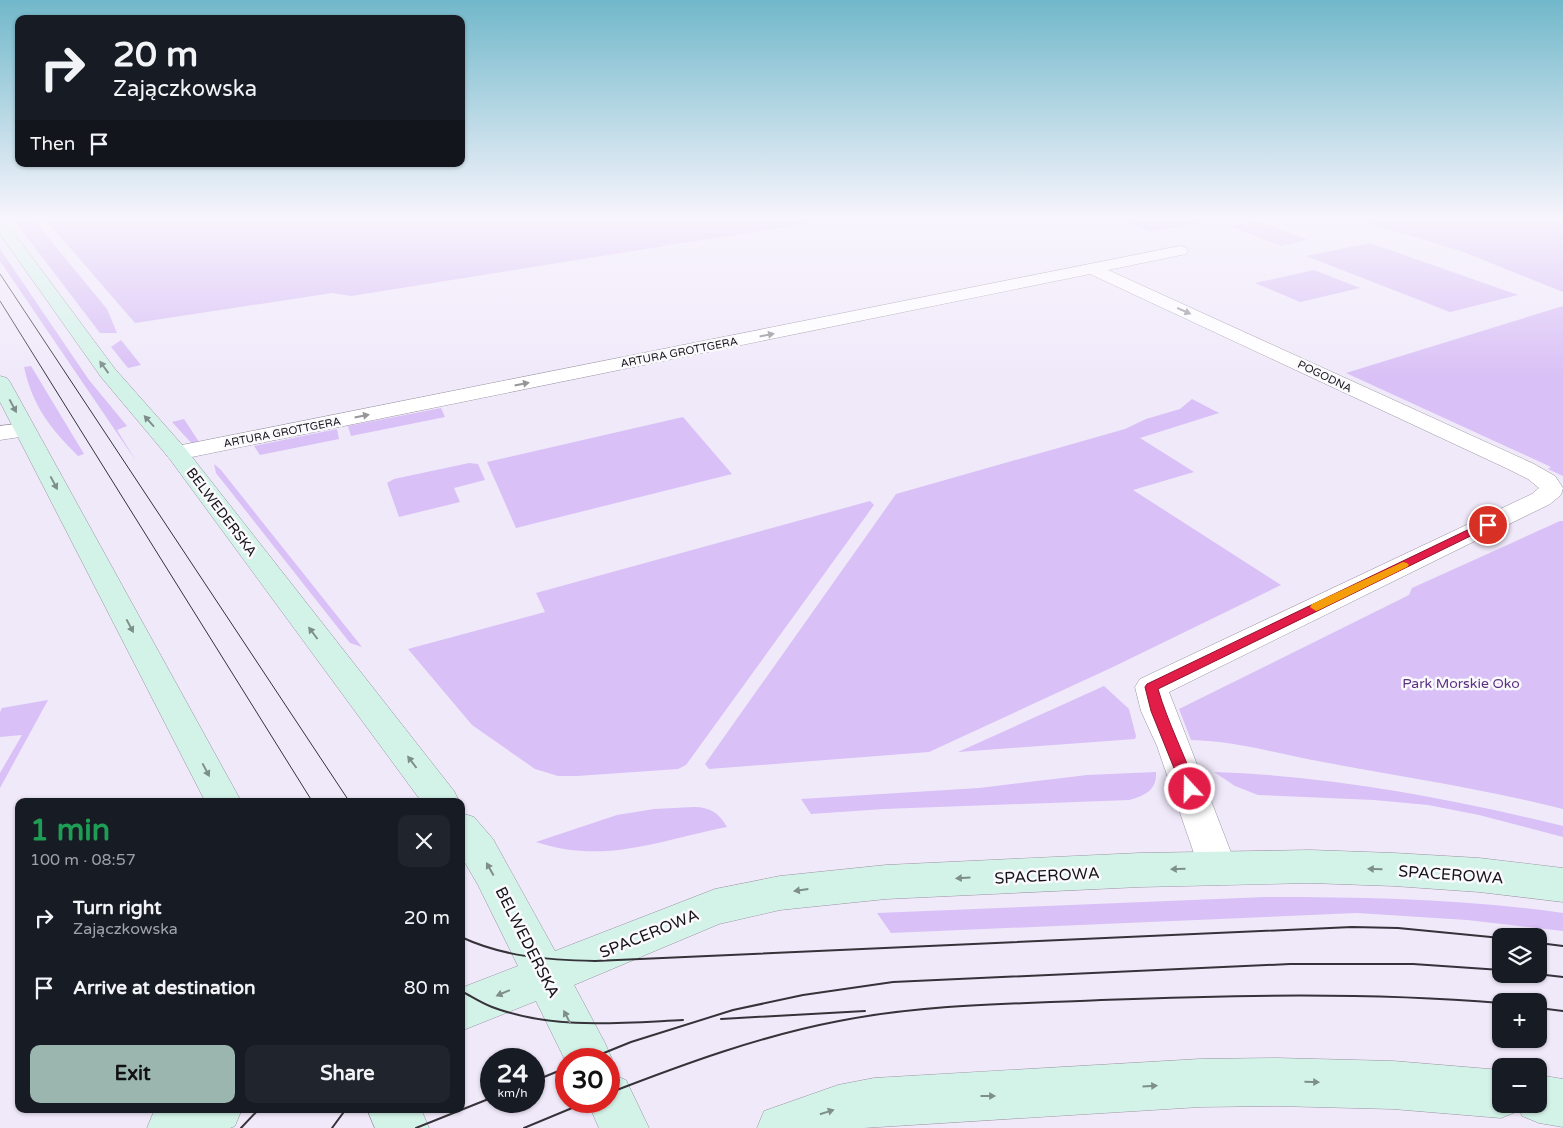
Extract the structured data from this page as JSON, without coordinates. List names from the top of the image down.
{
  "streets": {
    "main road": ["BELWEDERSKA", "SPACEROWA"],
    "street": ["ARTURA GROTTGERA", "POGODNA"]
  },
  "crossings": [
    ["ARTURA GROTTGERA", "BELWEDERSKA"],
    ["POGODNA", "SPACEROWA"],
    ["BELWEDERSKA", "SPACEROWA"]
  ],
  "one_way": ["ARTURA GROTTGERA"],
  "parks": ["Park Morskie Oko"],
  "page": {
    "turn": ["20 m", "Zajączkowska"],
    "then": "Then",
    "heading": ["1 min", "100 m · 08:57"],
    "list": [
      {
        "name": "Turn right",
        "note": "Zajączkowska",
        "value": "20 m"
      },
      {
        "name": "Arrive at destination",
        "value": "80 m"
      }
    ],
    "map_buttons": ["+", "−"],
    "buttons": ["Exit", "Share"],
    "speed": "24 km/h",
    "limit": "30"
  }
}
